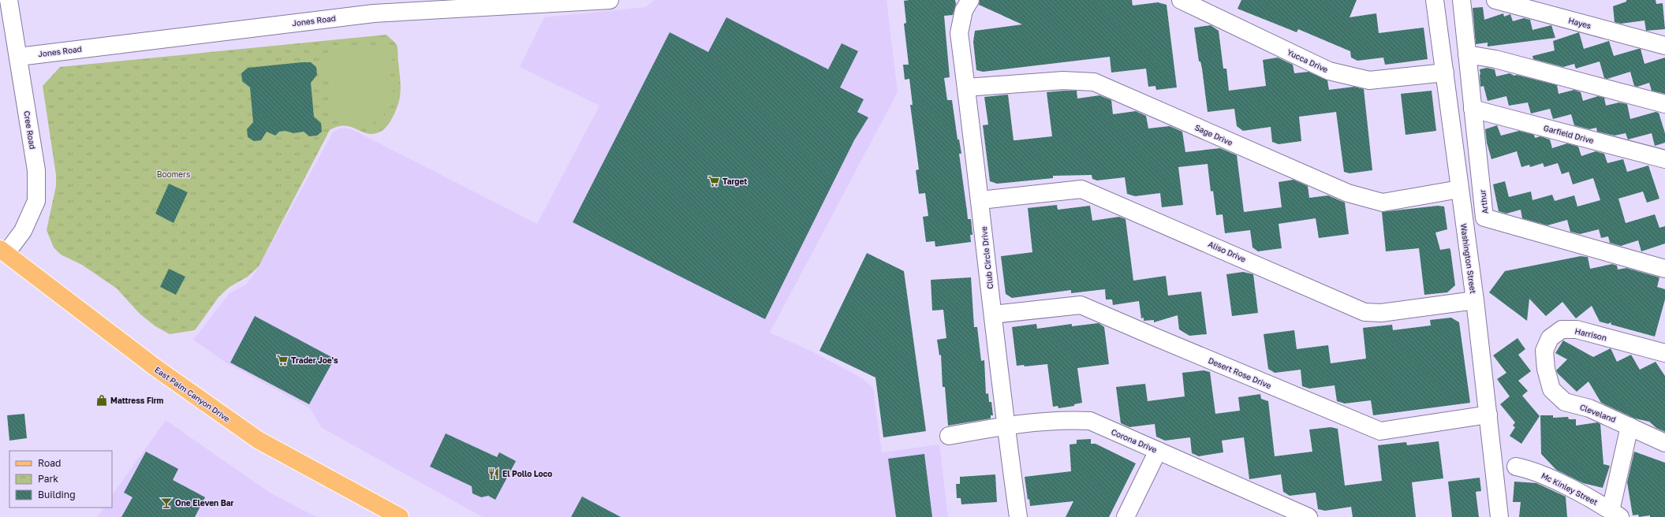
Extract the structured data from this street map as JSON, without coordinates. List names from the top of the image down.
{
  "streets": {
    "main road": ["East Palm Canyon Drive"],
    "street": [
      "Jones Road",
      "Hayes",
      "Yucca Drive",
      "Cree Road",
      "Garfield Drive",
      "Sage Drive",
      "Arthur",
      "Aliso Drive",
      "Club Circle Drive",
      "Washington Street",
      "Harrison",
      "Desert Rose Drive",
      "Cleveland",
      "Corona Drive",
      "Mc Kinley Street"
    ]
  },
  "crossings": [
    ["Jones Road", "Cree Road"],
    ["Yucca Drive", "Washington Street"],
    ["Cree Road", "East Palm Canyon Drive"],
    ["Garfield Drive", "Arthur"],
    ["Sage Drive", "Club Circle Drive"],
    ["Sage Drive", "Washington Street"],
    ["Aliso Drive", "Club Circle Drive"],
    ["Aliso Drive", "Washington Street"],
    ["Club Circle Drive", "Desert Rose Drive"],
    ["Club Circle Drive", "Corona Drive"],
    ["Washington Street", "Desert Rose Drive"],
    ["Harrison", "Cleveland"]
  ],
  "parks": ["Boomers"],
  "places": {
    "supermarket": ["Target", "Trader Joe's"],
    "shop": ["Mattress Firm"],
    "restaurant": ["El Pollo Loco"],
    "bar": ["One Eleven Bar"]
  },
  "legend": ["Road", "Park", "Building"]
}
